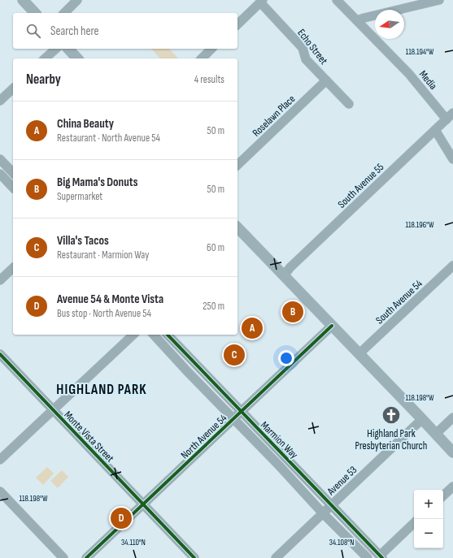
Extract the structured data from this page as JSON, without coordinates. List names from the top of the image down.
{
  "streets": {
    "street": [
      "Echo Street",
      "Media",
      "Roselawn Place",
      "South Avenue 55",
      "South Avenue 54",
      "Monte Vista Street",
      "North Avenue 54",
      "Marmion Way",
      "Avenue 53"
    ]
  },
  "crossings": [
    ["Echo Street", "Roselawn Place"],
    ["Media", "South Avenue 55"],
    ["Monte Vista Street", "North Avenue 54"],
    ["North Avenue 54", "Marmion Way"],
    ["Marmion Way", "Avenue 53"]
  ],
  "districts": ["HIGHLAND PARK"],
  "places": {
    "church": ["Highland Park Presbyterian Church"]
  },
  "north": "left",
  "page": {
    "search": "Search here",
    "heading": ["Nearby", "4 results"],
    "list": [
      {
        "mark": "A",
        "name": "China Beauty",
        "note": "Restaurant · North Avenue 54",
        "value": "50 m"
      },
      {
        "mark": "B",
        "name": "Big Mama's Donuts",
        "note": "Supermarket",
        "value": "50 m"
      },
      {
        "mark": "C",
        "name": "Villa's Tacos",
        "note": "Restaurant · Marmion Way",
        "value": "60 m"
      },
      {
        "mark": "D",
        "name": "Avenue 54 & Monte Vista",
        "note": "Bus stop · North Avenue 54",
        "value": "250 m"
      }
    ],
    "pins": [
      "B",
      "A",
      "C",
      "D"
    ],
    "map_buttons": ["+", "−"]
  },
  "coordinates": [
    "118.194°W",
    "118.196°W",
    "118.198°W",
    "34.110°N",
    "34.108°N"
  ]
}
